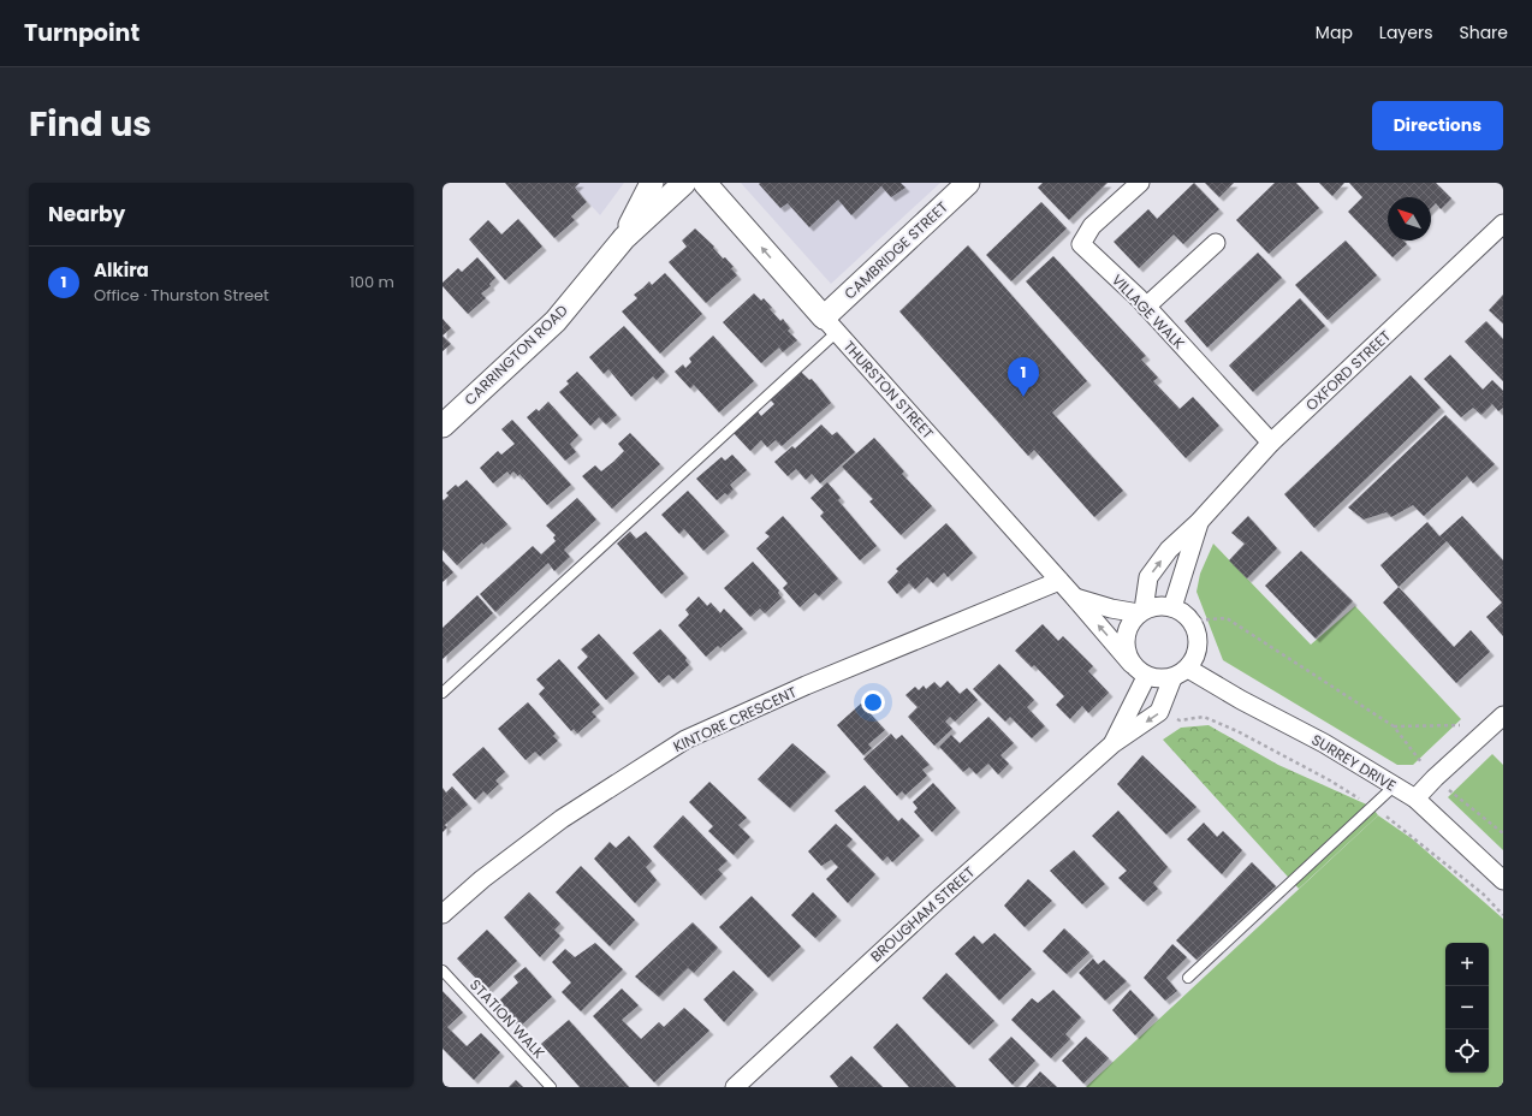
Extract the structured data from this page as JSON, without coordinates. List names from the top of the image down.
{
  "streets": {
    "street": [
      "CAMBRIDGE STREET",
      "VILLAGE WALK",
      "CARRINGTON ROAD",
      "OXFORD STREET",
      "THURSTON STREET",
      "KINTORE CRESCENT",
      "SURREY DRIVE",
      "BROUGHAM STREET"
    ],
    "lane": ["STATION WALK"]
  },
  "crossings": [
    ["CAMBRIDGE STREET", "THURSTON STREET"],
    ["VILLAGE WALK", "OXFORD STREET"],
    ["OXFORD STREET", "THURSTON STREET"],
    ["OXFORD STREET", "SURREY DRIVE"],
    ["OXFORD STREET", "BROUGHAM STREET"],
    ["THURSTON STREET", "KINTORE CRESCENT"],
    ["THURSTON STREET", "SURREY DRIVE"],
    ["THURSTON STREET", "BROUGHAM STREET"],
    ["SURREY DRIVE", "BROUGHAM STREET"]
  ],
  "one_way": ["THURSTON STREET"],
  "north": "top left",
  "page": {
    "header": "Turnpoint",
    "nav": ["Map", "Layers", "Share"],
    "title": "Find us",
    "buttons": "Directions",
    "heading": "Nearby",
    "list": [
      {
        "mark": "1",
        "name": "Alkira",
        "note": "Office · Thurston Street",
        "value": "100 m"
      }
    ],
    "pins": "1",
    "map_buttons": ["+", "−"]
  }
}
